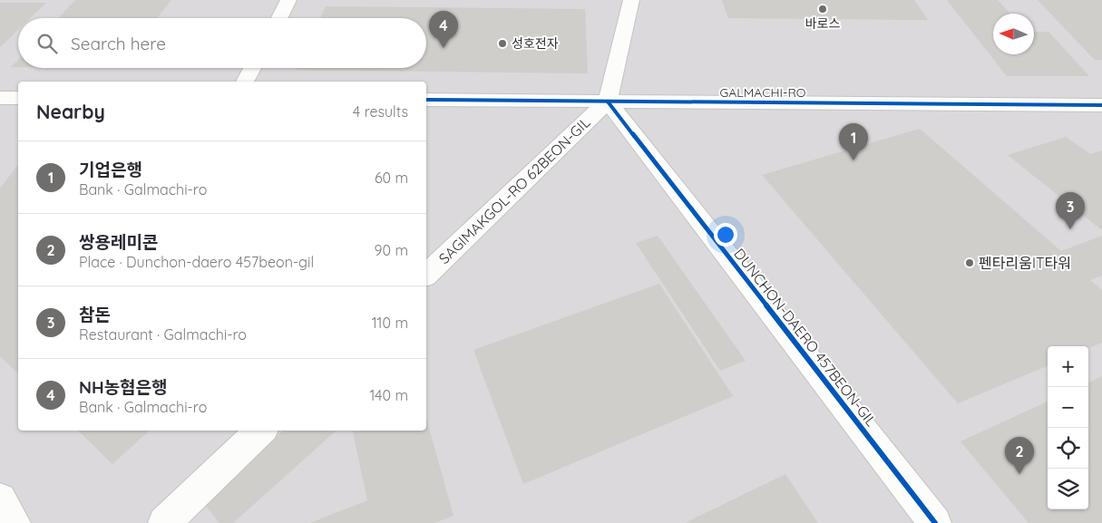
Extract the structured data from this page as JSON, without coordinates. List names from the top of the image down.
{
  "streets": {
    "street": ["GALMACHI-RO", "SAGIMAKGOL-RO 62BEON-GIL", "DUNCHON-DAERO 457BEON-GIL"]
  },
  "crossings": [
    ["GALMACHI-RO", "SAGIMAKGOL-RO 62BEON-GIL"],
    ["GALMACHI-RO", "DUNCHON-DAERO 457BEON-GIL"],
    ["SAGIMAKGOL-RO 62BEON-GIL", "DUNCHON-DAERO 457BEON-GIL"]
  ],
  "places": ["바로스", "성호전자", "펜타리움IT타워"],
  "north": "left",
  "page": {
    "pins": [
      "4",
      "1",
      "3",
      "2"
    ],
    "search": "Search here",
    "heading": ["Nearby", "4 results"],
    "list": [
      {
        "mark": "1",
        "name": "기업은행",
        "note": "Bank · Galmachi-ro",
        "value": "60 m"
      },
      {
        "mark": "2",
        "name": "쌍용레미콘",
        "note": "Place · Dunchon-daero 457beon-gil",
        "value": "90 m"
      },
      {
        "mark": "3",
        "name": "참돈",
        "note": "Restaurant · Galmachi-ro",
        "value": "110 m"
      },
      {
        "mark": "4",
        "name": "NH농협은행",
        "note": "Bank · Galmachi-ro",
        "value": "140 m"
      }
    ],
    "map_buttons": ["+", "−"]
  }
}
